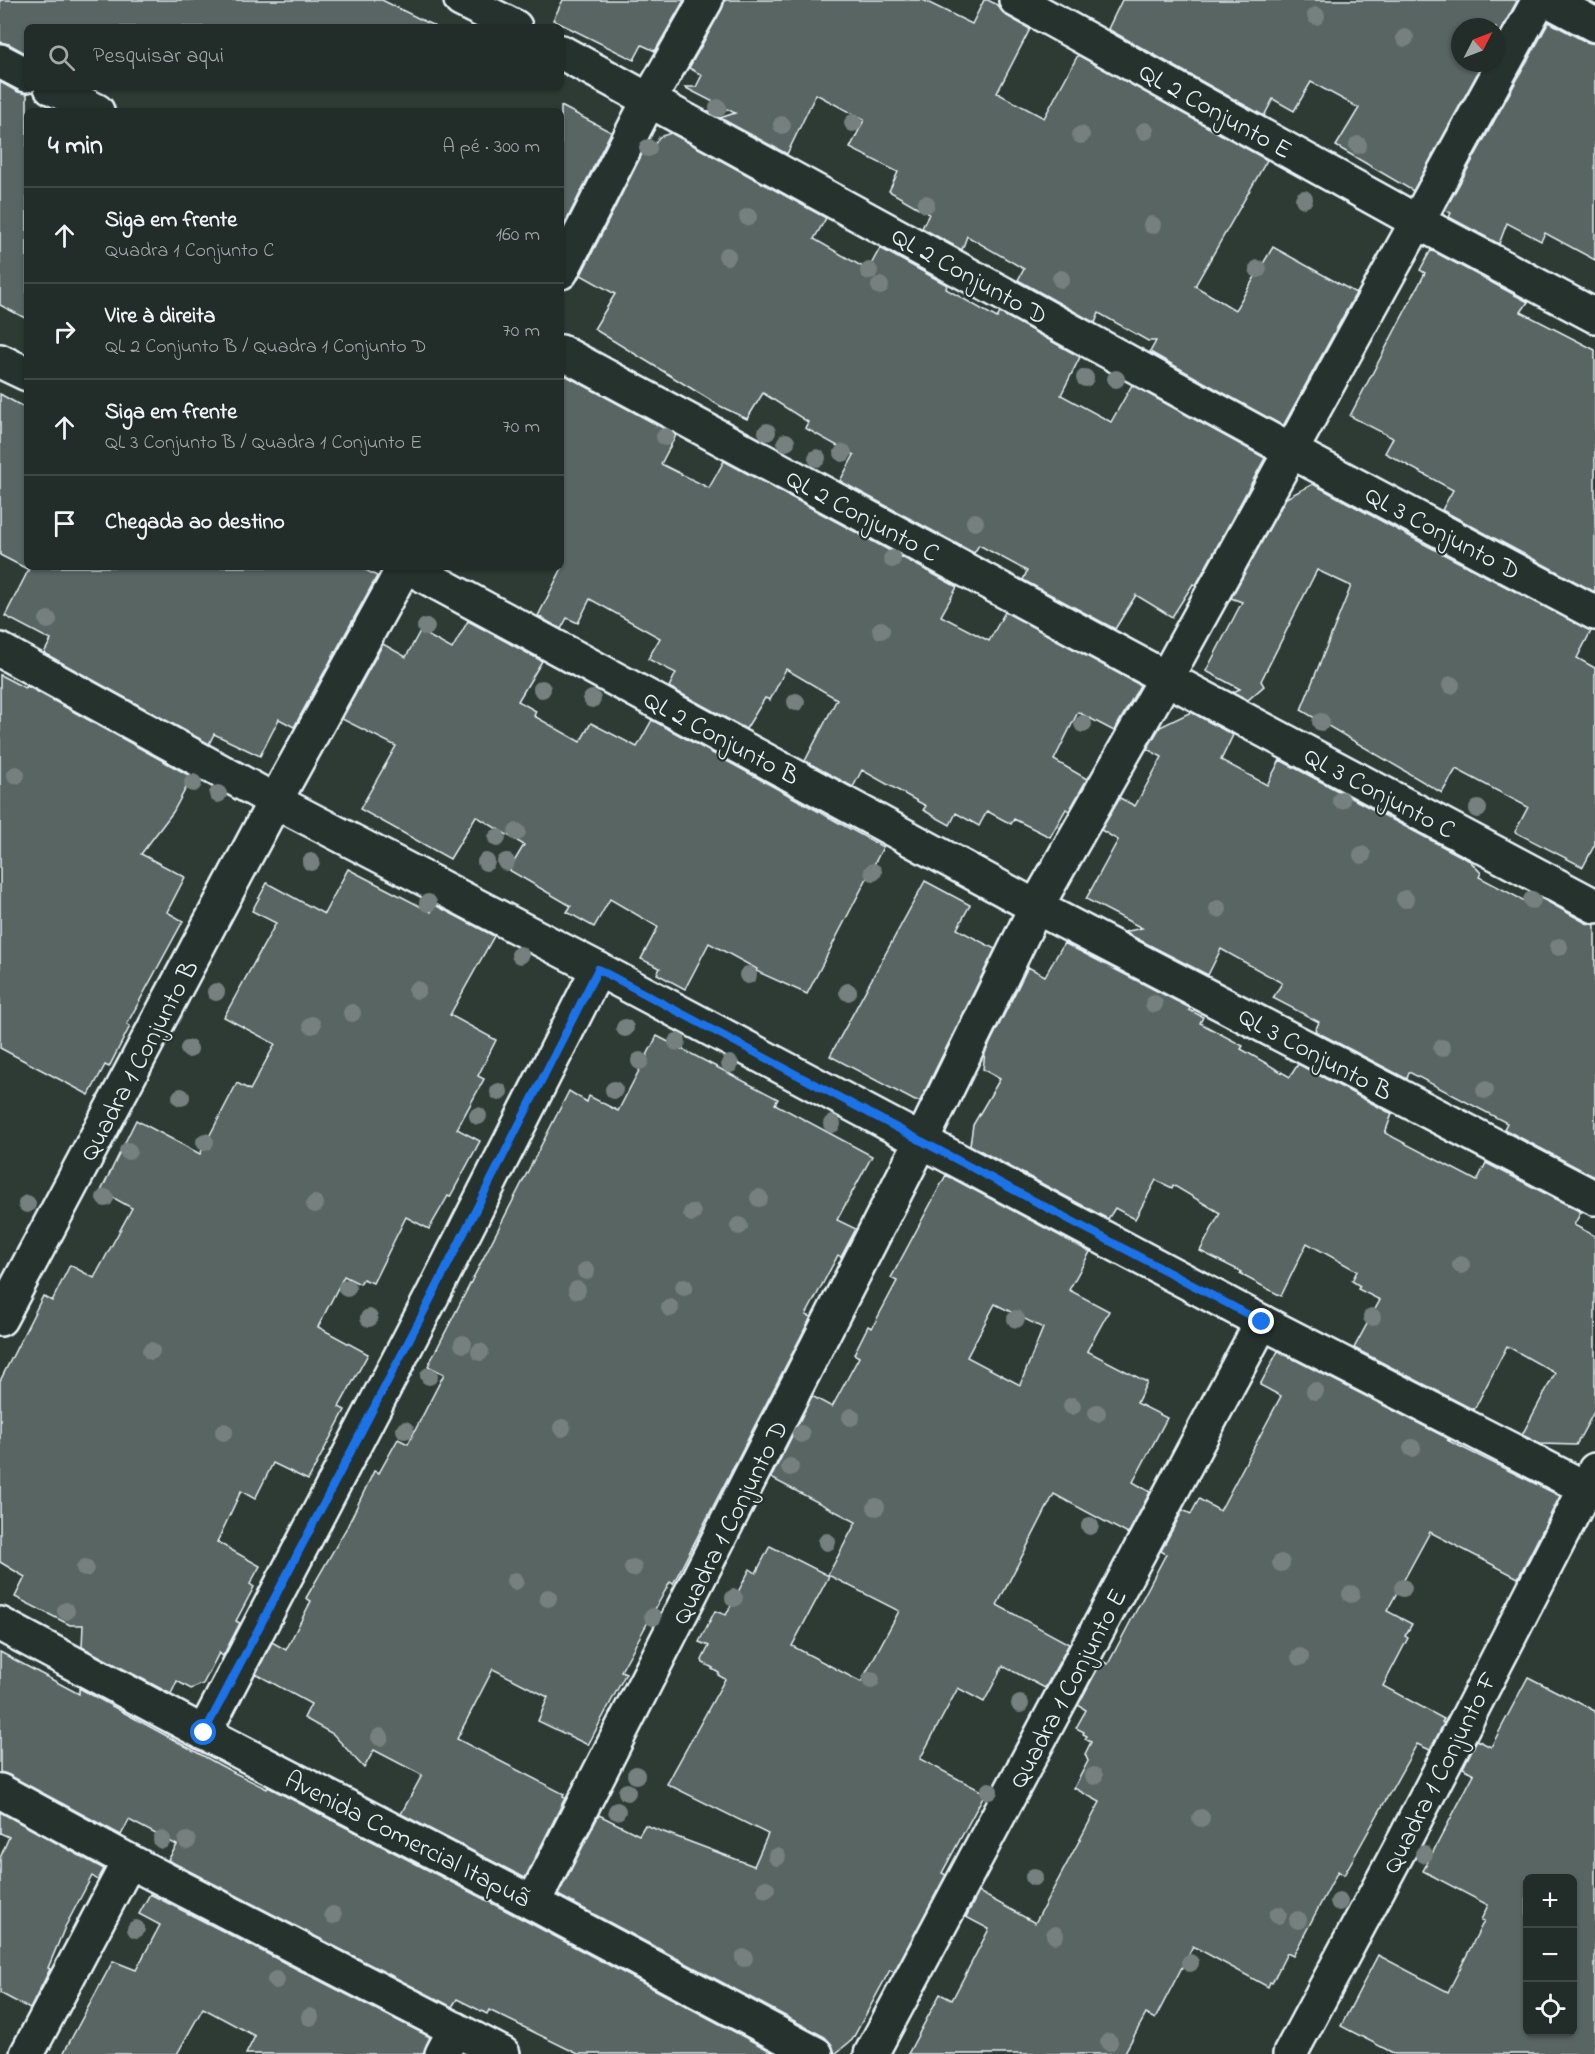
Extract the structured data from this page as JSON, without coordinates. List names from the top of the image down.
{
  "streets": {
    "street": [
      "QL 2 Conjunto E",
      "QL 2 Conjunto D",
      "QL 2 Conjunto C",
      "QL 3 Conjunto D",
      "QL 2 Conjunto B",
      "QL 3 Conjunto C",
      "QL 3 Conjunto B",
      "Quadra 1 Conjunto B",
      "Quadra 1 Conjunto D",
      "Quadra 1 Conjunto E",
      "Quadra 1 Conjunto F",
      "Avenida Comercial Itapuã"
    ]
  },
  "crossings": [
    ["QL 2 Conjunto E", "Quadra 1 Conjunto D"],
    ["QL 2 Conjunto D", "QL 3 Conjunto D"],
    ["QL 2 Conjunto D", "Quadra 1 Conjunto D"],
    ["QL 2 Conjunto C", "QL 3 Conjunto C"],
    ["QL 2 Conjunto C", "Quadra 1 Conjunto D"],
    ["QL 3 Conjunto D", "Quadra 1 Conjunto D"],
    ["QL 2 Conjunto B", "QL 3 Conjunto B"],
    ["QL 2 Conjunto B", "Quadra 1 Conjunto D"],
    ["QL 3 Conjunto C", "Quadra 1 Conjunto D"],
    ["QL 3 Conjunto B", "Quadra 1 Conjunto D"],
    ["Quadra 1 Conjunto D", "Avenida Comercial Itapuã"]
  ],
  "north": "top right",
  "page": {
    "search": "Pesquisar aqui",
    "heading": ["4 min", "A pé · 300 m"],
    "list": [
      ["Siga em frente", "Quadra 1 Conjunto C", "160 m"],
      ["Vire à direita", "QL 2 Conjunto B / Quadra 1 Conjunto D", "70 m"],
      ["Siga em frente", "QL 3 Conjunto B / Quadra 1 Conjunto E", "70 m"],
      "Chegada ao destino"
    ],
    "map_buttons": ["+", "−"]
  }
}
